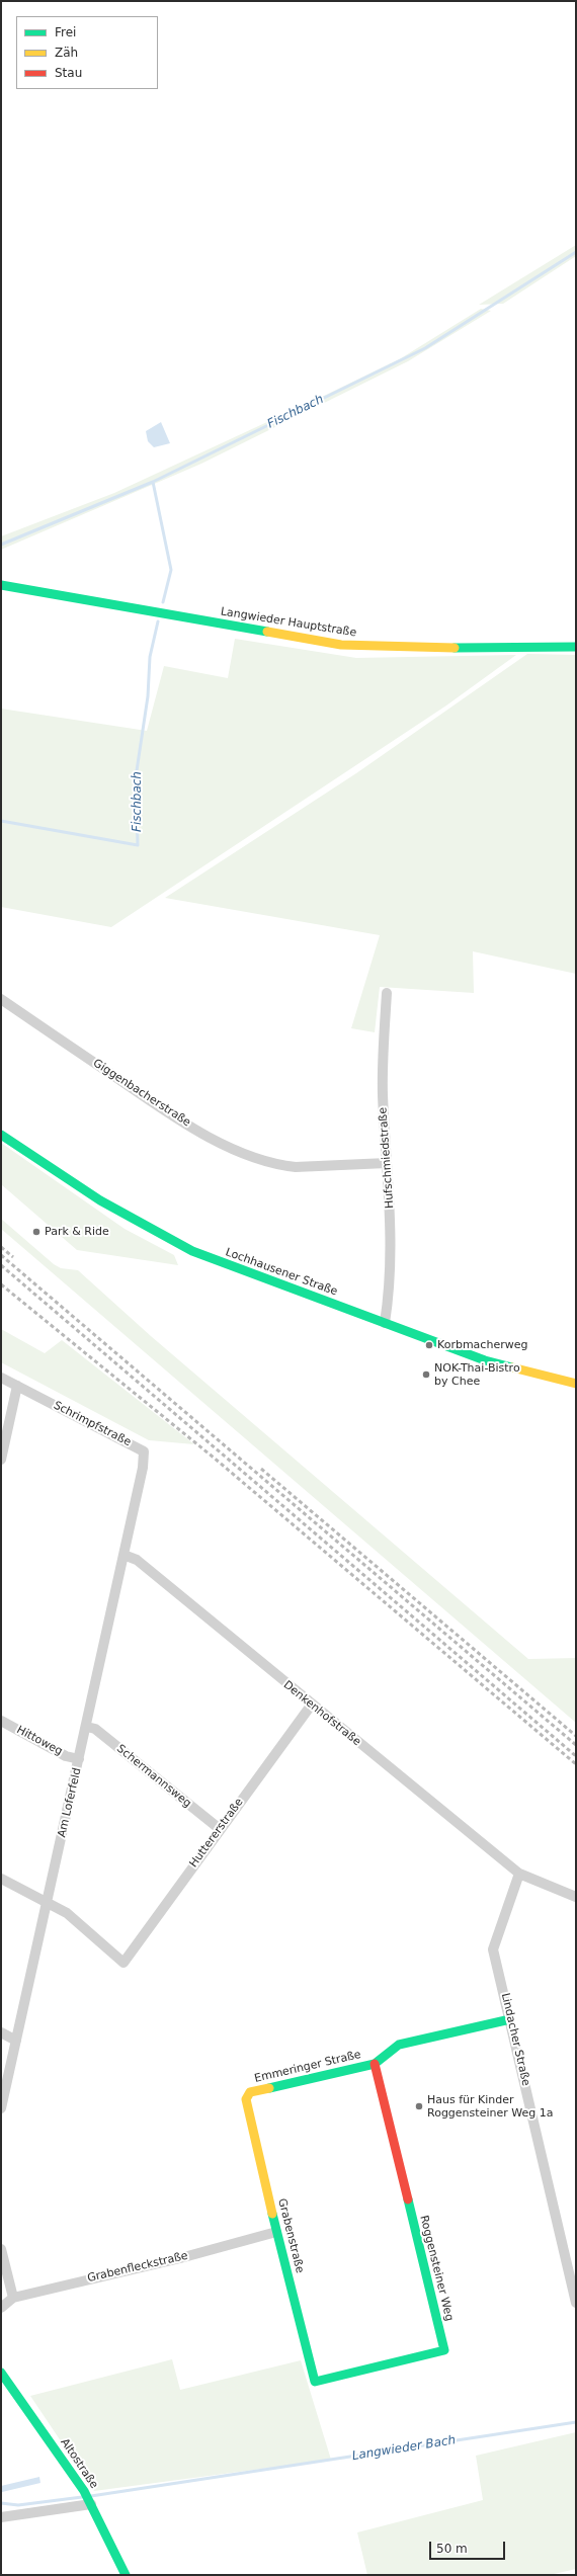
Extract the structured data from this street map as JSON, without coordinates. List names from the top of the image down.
{
  "streets": {
    "street": [
      "Langwieder Hauptstraße",
      "Giggenbacherstraße",
      "Hufschmiedstraße",
      "Lochhausener Straße",
      "Schrimpfstraße",
      "Denkenhofstraße",
      "Hittoweg",
      "Schermannsweg",
      "Am Loferfeld",
      "Huttererstraße",
      "Lindacher Straße",
      "Emmeringer Straße",
      "Grabenstraße",
      "Grabenfleckstraße",
      "Roggensteiner Weg",
      "Altostraße"
    ]
  },
  "crossings": [
    ["Giggenbacherstraße", "Hufschmiedstraße"],
    ["Hufschmiedstraße", "Lochhausener Straße"],
    ["Schrimpfstraße", "Am Loferfeld"],
    ["Denkenhofstraße", "Am Loferfeld"],
    ["Denkenhofstraße", "Huttererstraße"],
    ["Denkenhofstraße", "Lindacher Straße"],
    ["Hittoweg", "Am Loferfeld"],
    ["Schermannsweg", "Am Loferfeld"],
    ["Schermannsweg", "Huttererstraße"],
    ["Am Loferfeld", "Huttererstraße"],
    ["Lindacher Straße", "Emmeringer Straße"],
    ["Emmeringer Straße", "Grabenstraße"],
    ["Emmeringer Straße", "Roggensteiner Weg"],
    ["Grabenstraße", "Grabenfleckstraße"],
    ["Grabenstraße", "Roggensteiner Weg"]
  ],
  "water": ["Fischbach", "Langwieder Bach"],
  "places": [
    "Park & Ride",
    "Korbmacherweg",
    "NOK-Thai-Bistro by Chee",
    "Haus für Kinder Roggensteiner Weg 1a"
  ],
  "legend": ["Frei", "Zäh", "Stau"],
  "scale_bar": "50 m"
}
